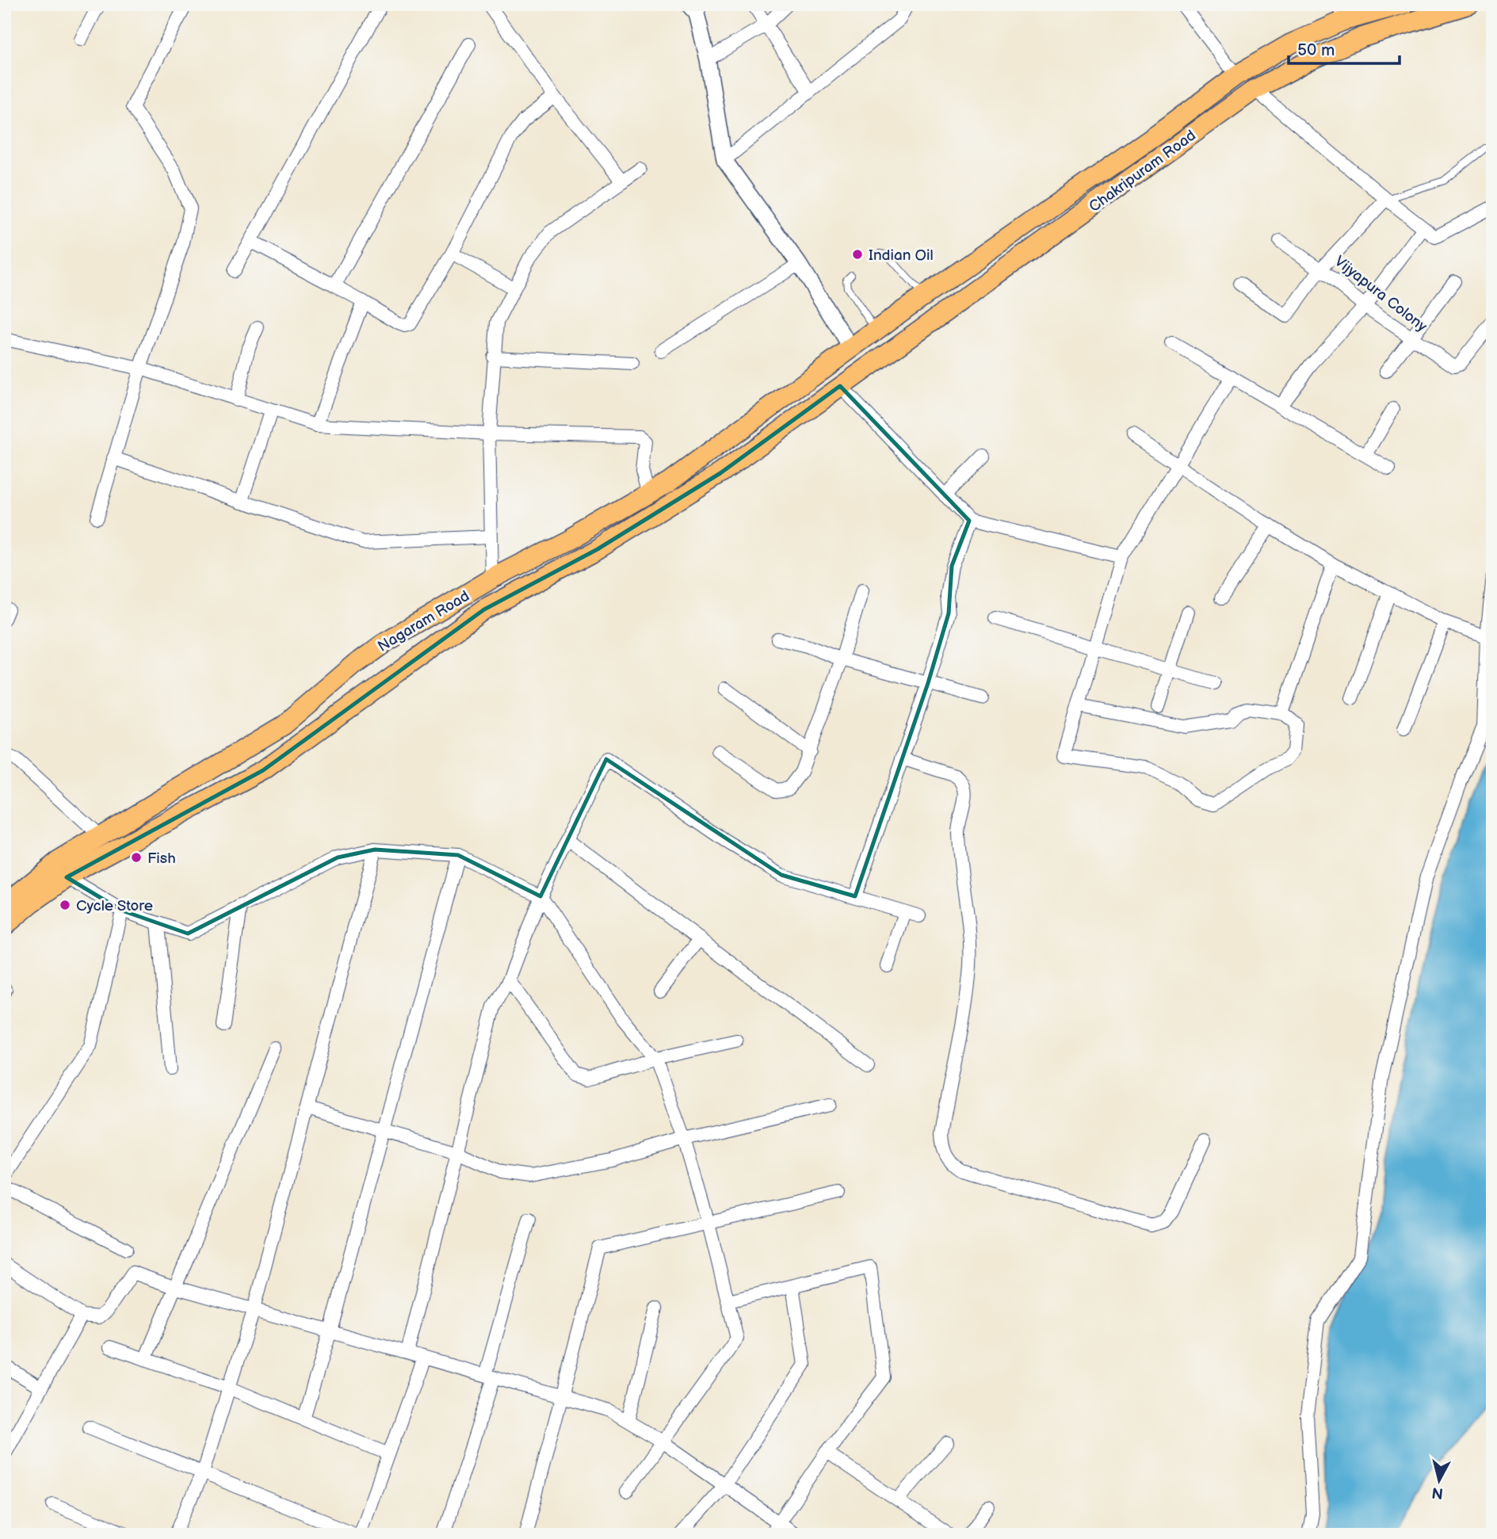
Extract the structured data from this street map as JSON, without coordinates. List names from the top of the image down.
{
  "streets": {
    "main road": ["Chakripuram Road", "Nagaram Road"],
    "street": ["Vijyapura Colony"]
  },
  "crossings": [
    ["Chakripuram Road", "Nagaram Road"]
  ],
  "places": ["Indian Oil", "Fish", "Cycle Store"],
  "scale_bar": "50 m",
  "north": "bottom"
}
